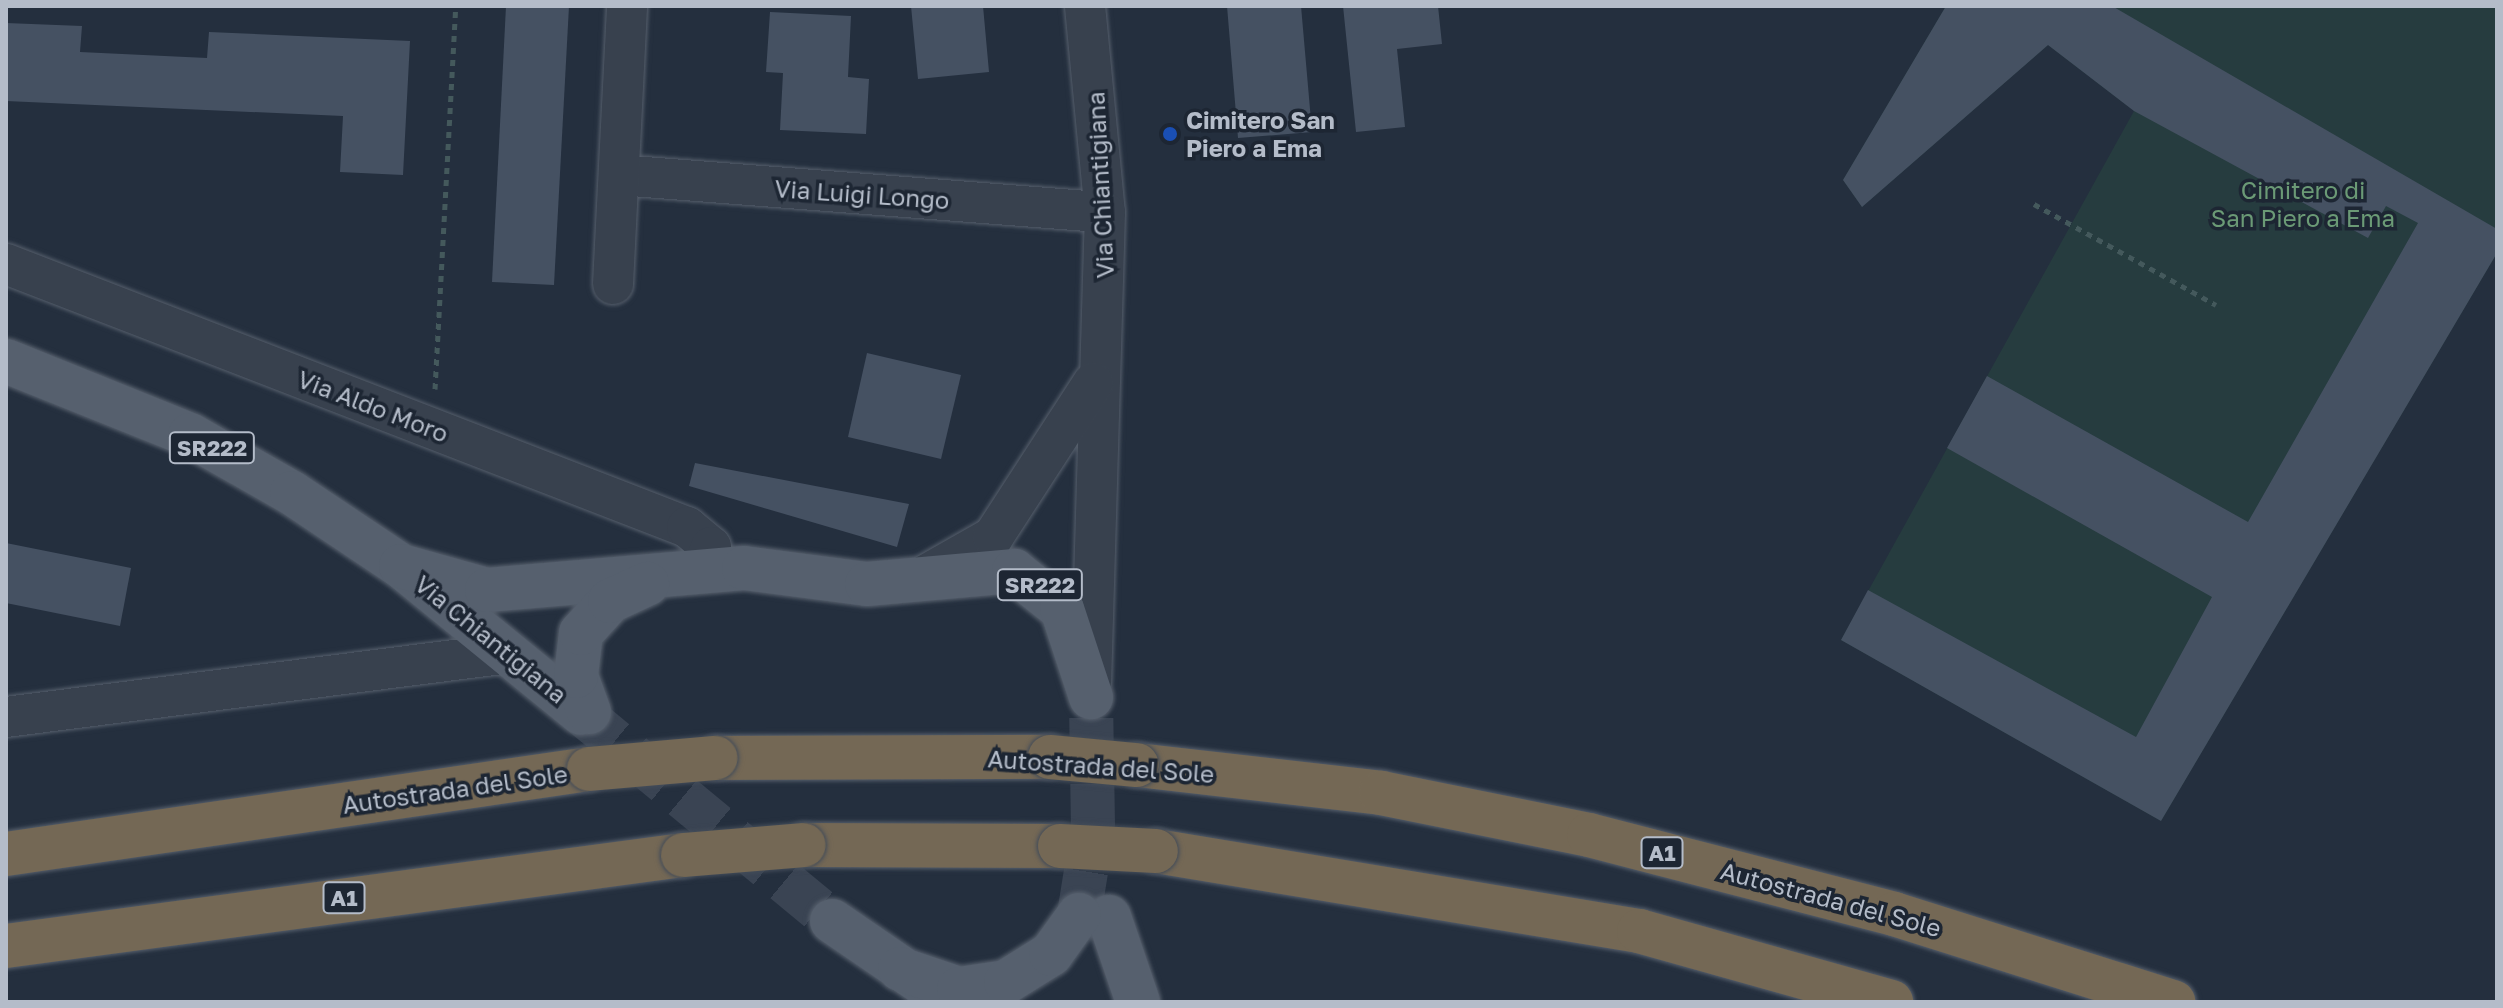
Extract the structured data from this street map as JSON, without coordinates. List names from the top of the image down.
{
  "streets": {
    "highway": ["Autostrada del Sole", "A1"],
    "main road": ["Via Chiantigiana", "SR222"],
    "street": ["Via Luigi Longo", "Via Aldo Moro"]
  },
  "crossings": [
    ["Via Chiantigiana", "Via Luigi Longo"],
    ["Via Chiantigiana", "Via Aldo Moro"]
  ],
  "parks": ["Cimitero di San Piero a Ema"],
  "places": ["Cimitero San Piero a Ema"]
}
